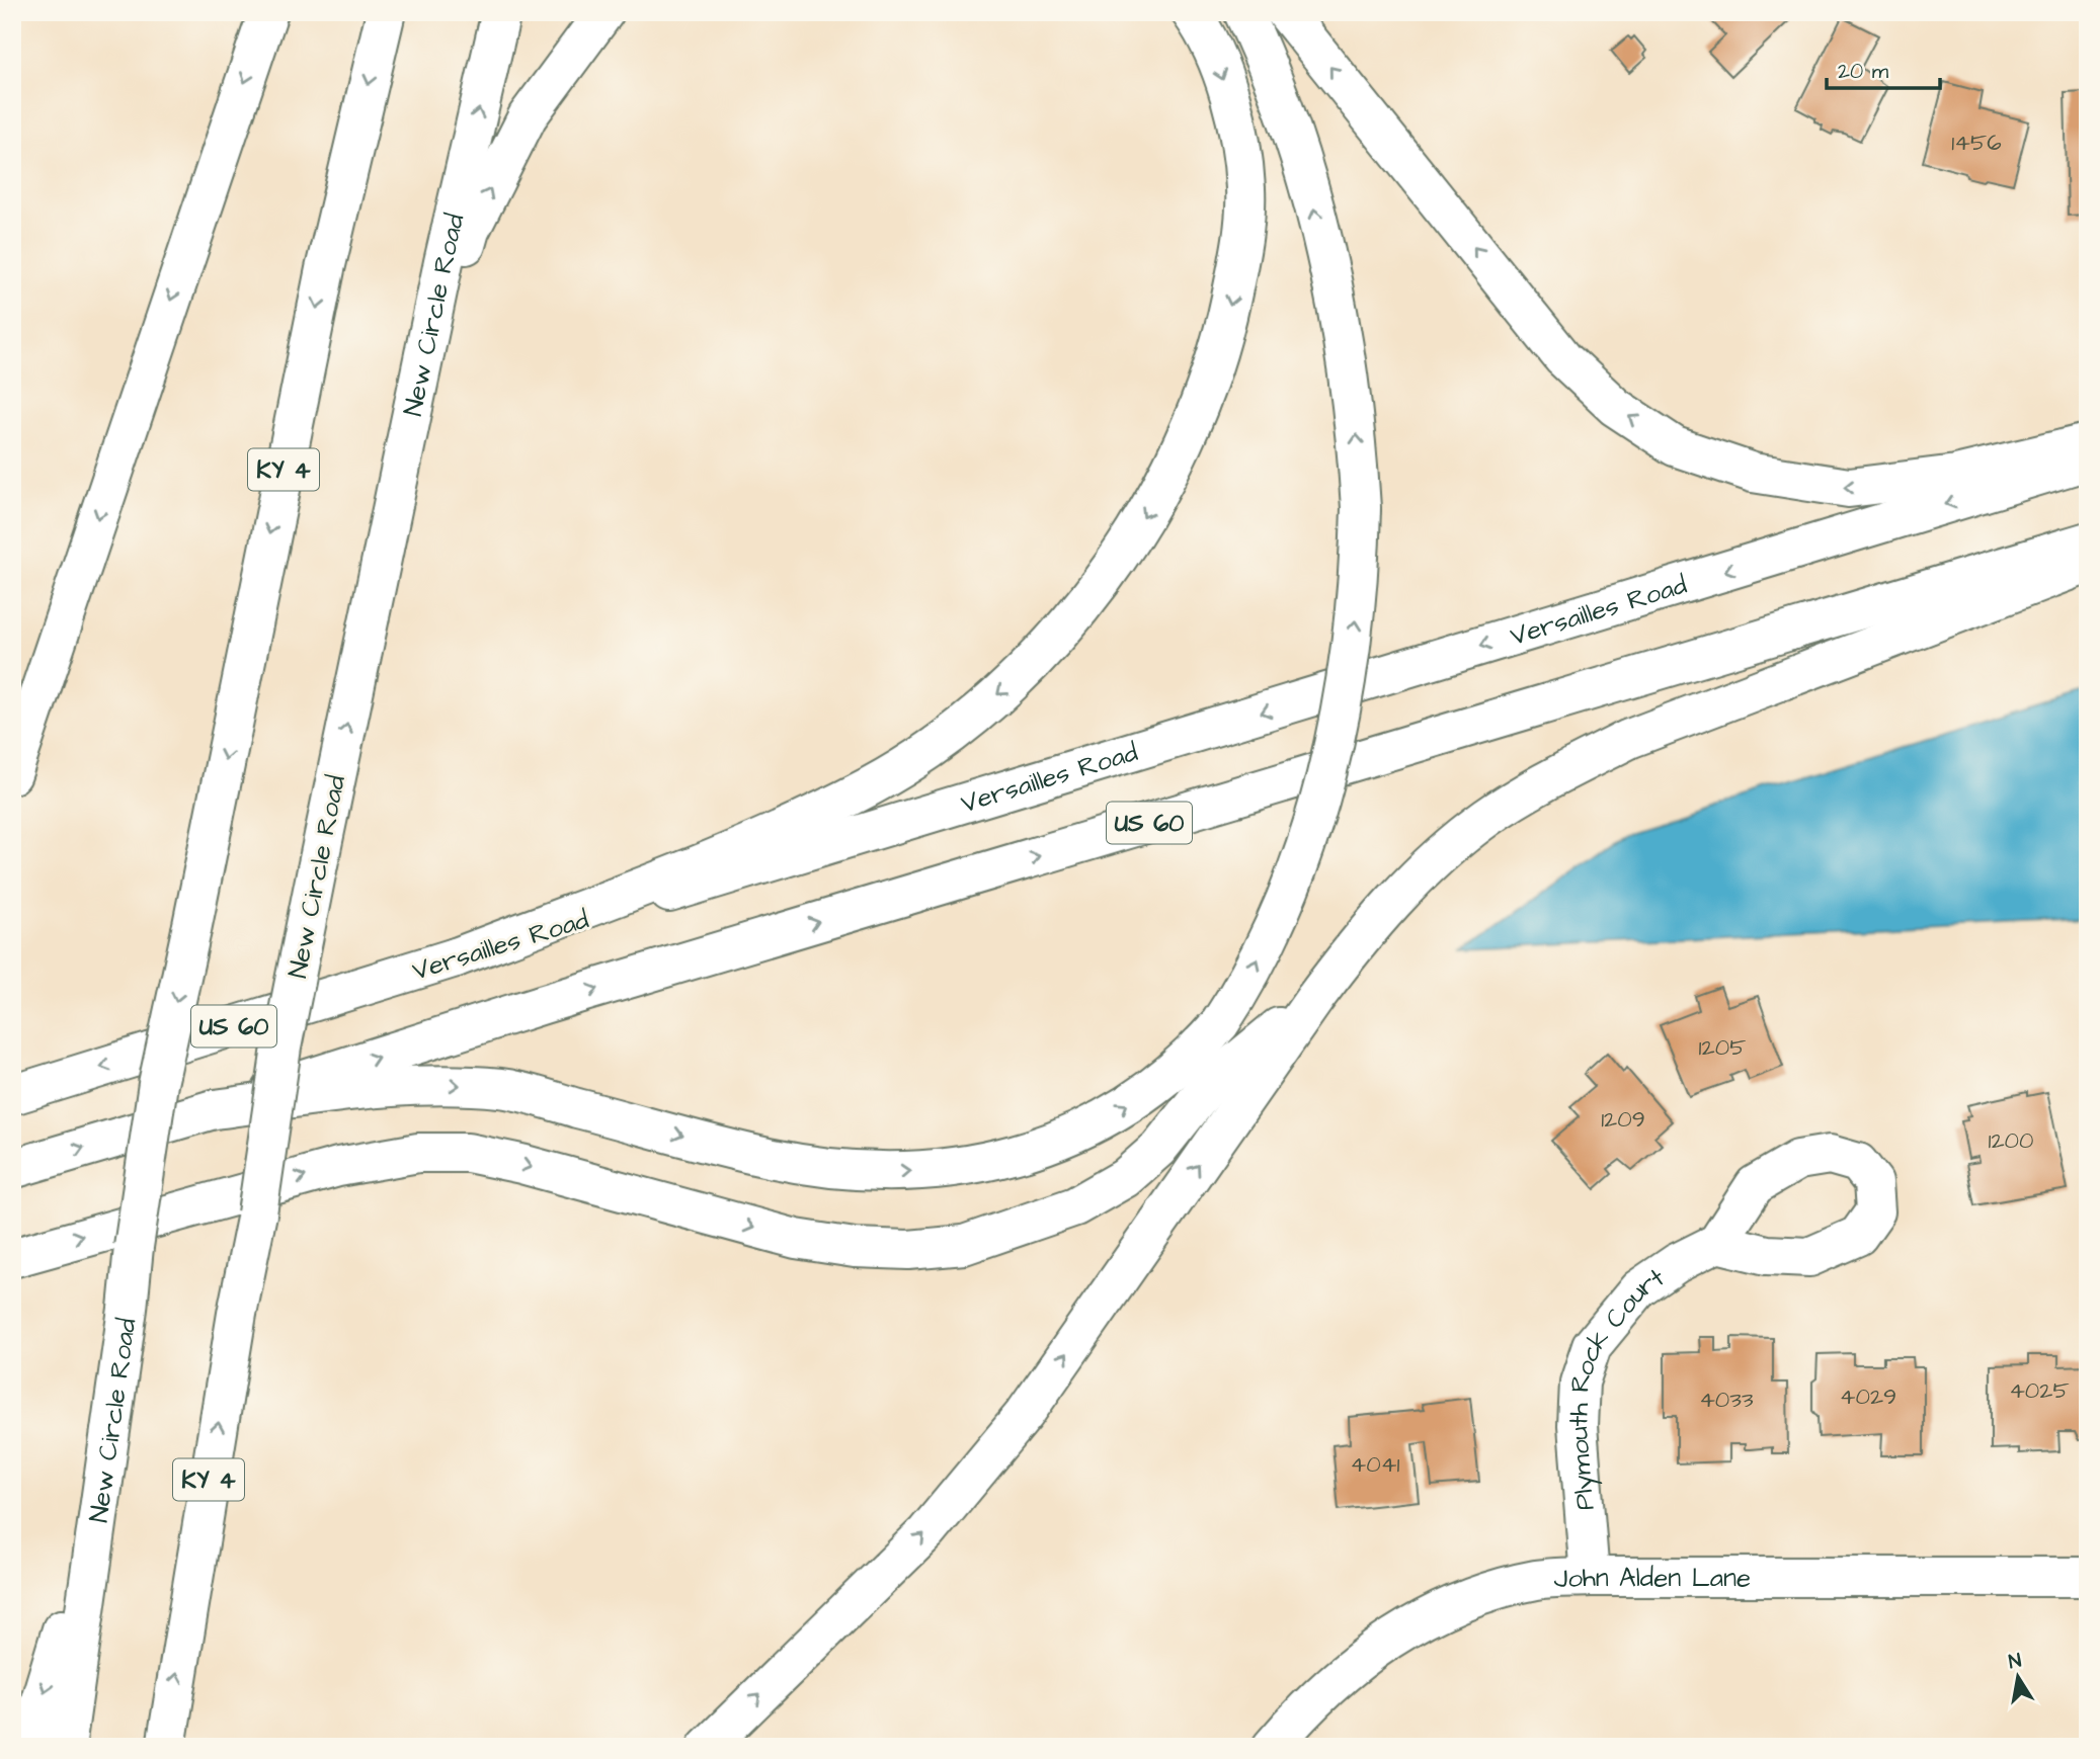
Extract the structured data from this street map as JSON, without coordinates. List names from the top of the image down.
{
  "streets": {
    "main road": [
      "New Circle Road",
      "KY 4",
      "Versailles Road",
      "US 60",
      "Plymouth Rock Court",
      "John Alden Lane"
    ]
  },
  "crossings": [
    ["Plymouth Rock Court", "John Alden Lane"]
  ],
  "house_numbers": [
    "1456",
    "1205",
    "1209",
    "1200",
    "4025",
    "4029",
    "4033",
    "4041"
  ],
  "scale_bar": "20 m",
  "north": "top"
}
